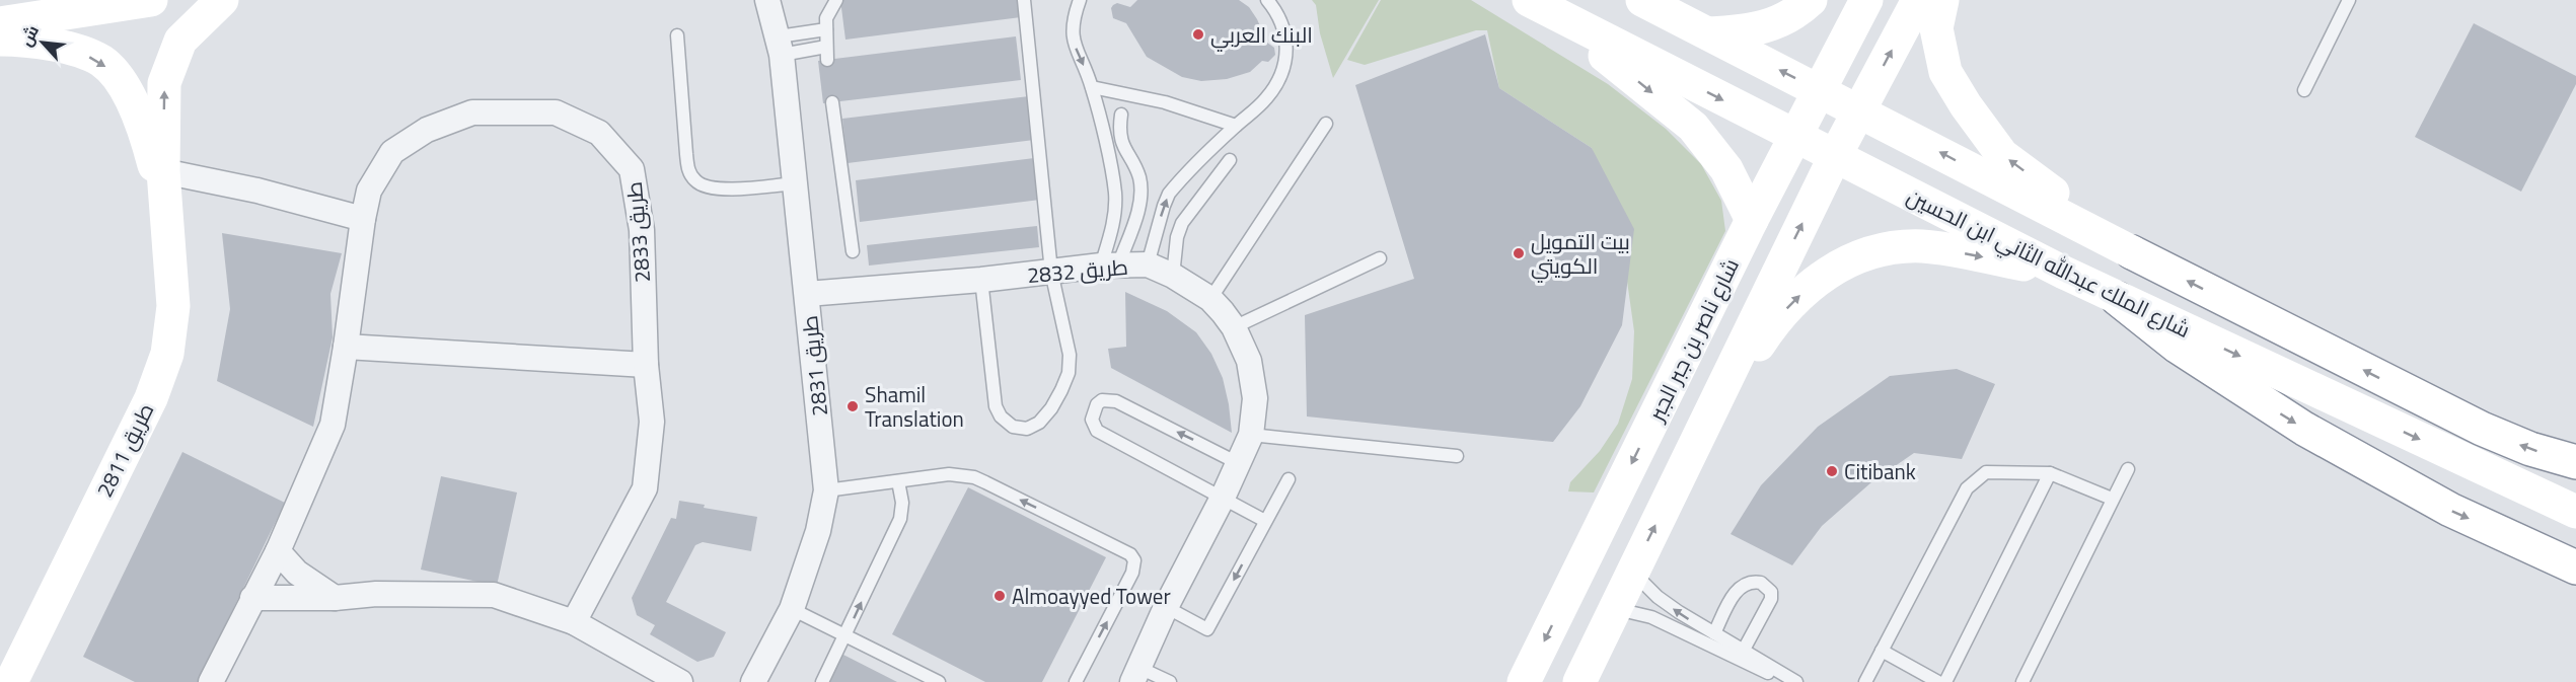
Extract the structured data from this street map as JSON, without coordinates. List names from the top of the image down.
{
  "streets": {
    "main road": ["شارع الملك عبدالله الثاني ابن الحسين", "شارع ناصر بن جبر الجبر", "طريق 2811"],
    "street": ["طريق 2833", "طريق 2832", "طريق 2831"]
  },
  "crossings": [
    ["شارع الملك عبدالله الثاني ابن الحسين", "شارع ناصر بن جبر الجبر"],
    ["طريق 2832", "طريق 2831"]
  ],
  "places": [
    "البنك العربي",
    "بيت التمويل الكويتي",
    "Shamil Translation",
    "Citibank",
    "Almoayyed Tower"
  ],
  "north": "top left"
}
